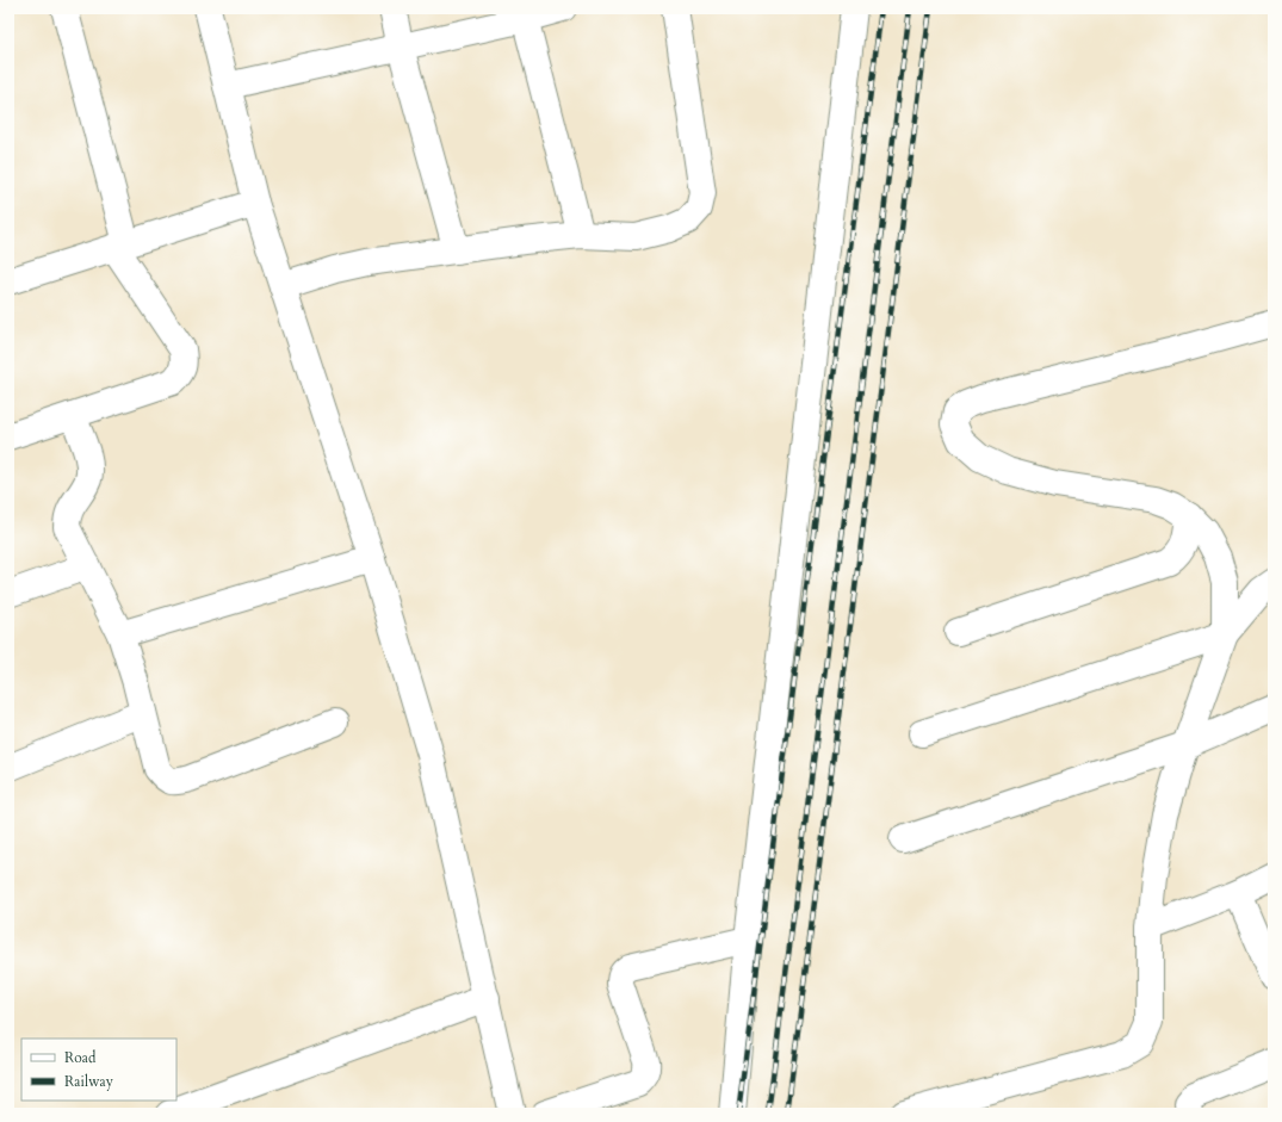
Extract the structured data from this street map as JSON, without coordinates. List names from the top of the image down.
{
  "legend": ["Road", "Railway"]
}
